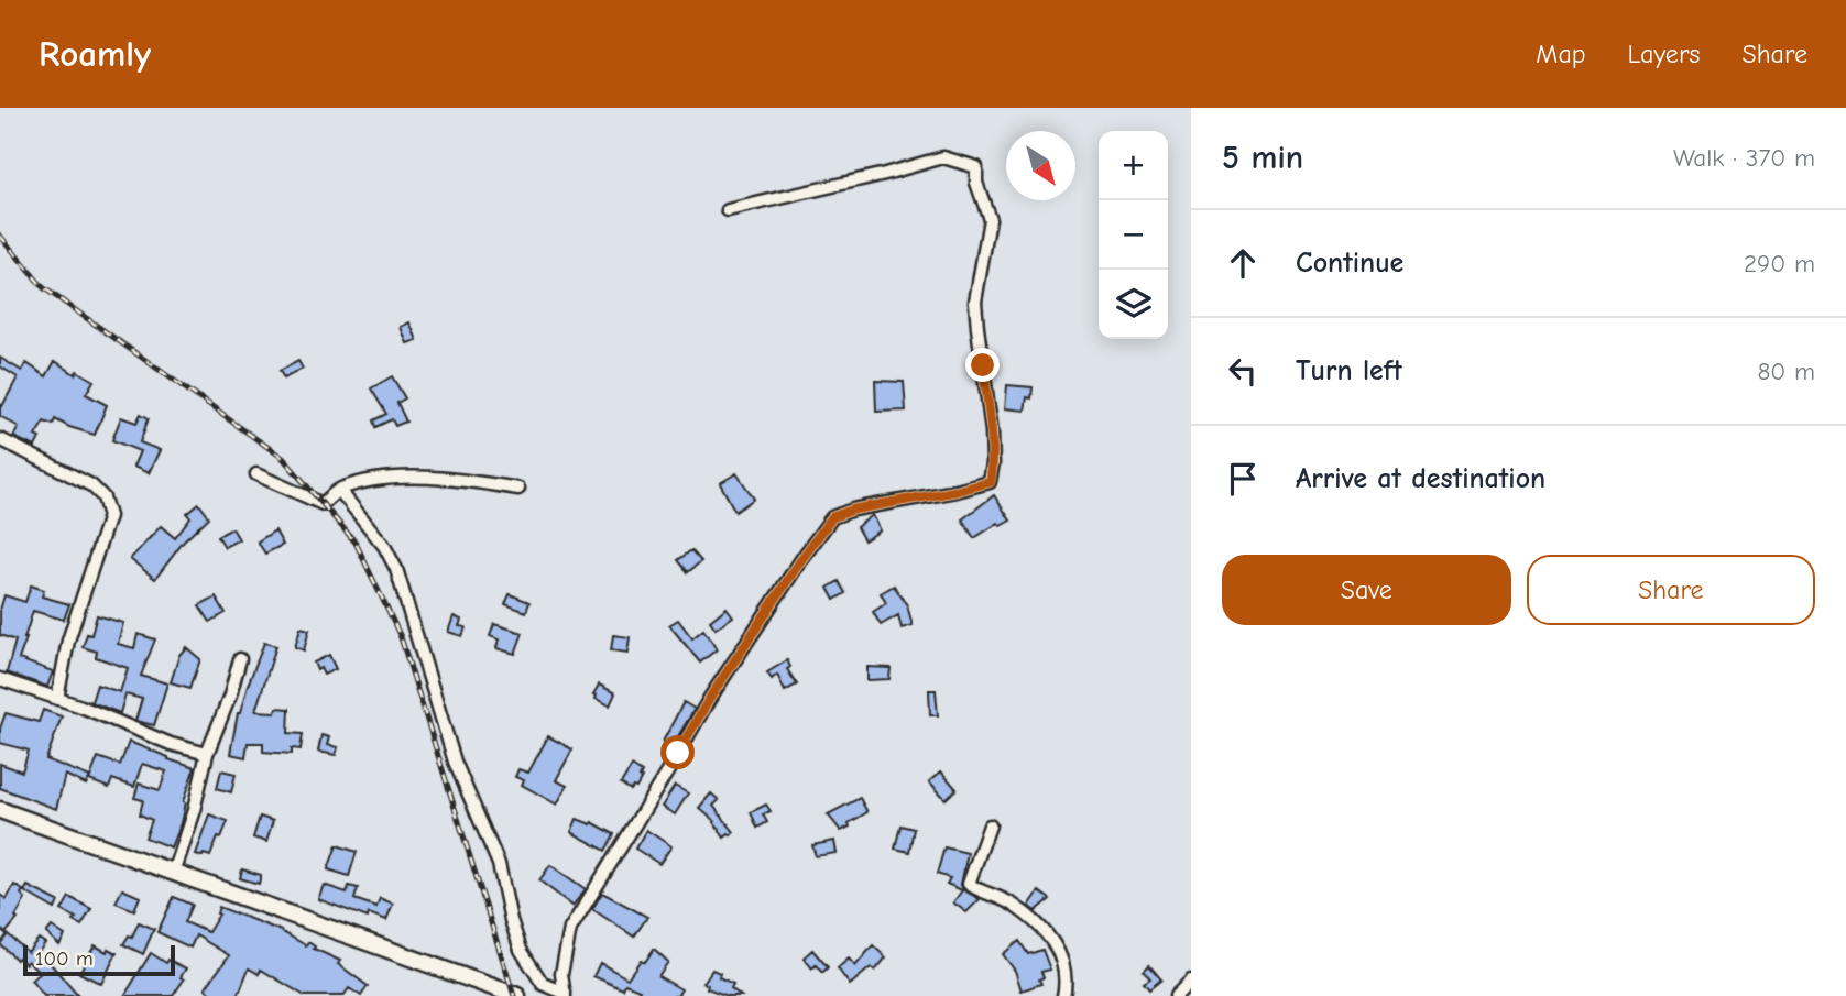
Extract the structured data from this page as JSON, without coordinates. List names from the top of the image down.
{
  "scale_bar": "100 m",
  "north": "bottom right",
  "page": {
    "header": "Roamly",
    "nav": ["Map", "Layers", "Share"],
    "heading": ["5 min", "Walk · 370 m"],
    "map_buttons": ["+", "−"],
    "list": [
      ["Continue", "290 m"],
      ["Turn left", "80 m"],
      "Arrive at destination"
    ],
    "buttons": ["Save", "Share"],
    "scale": "100 m"
  }
}
